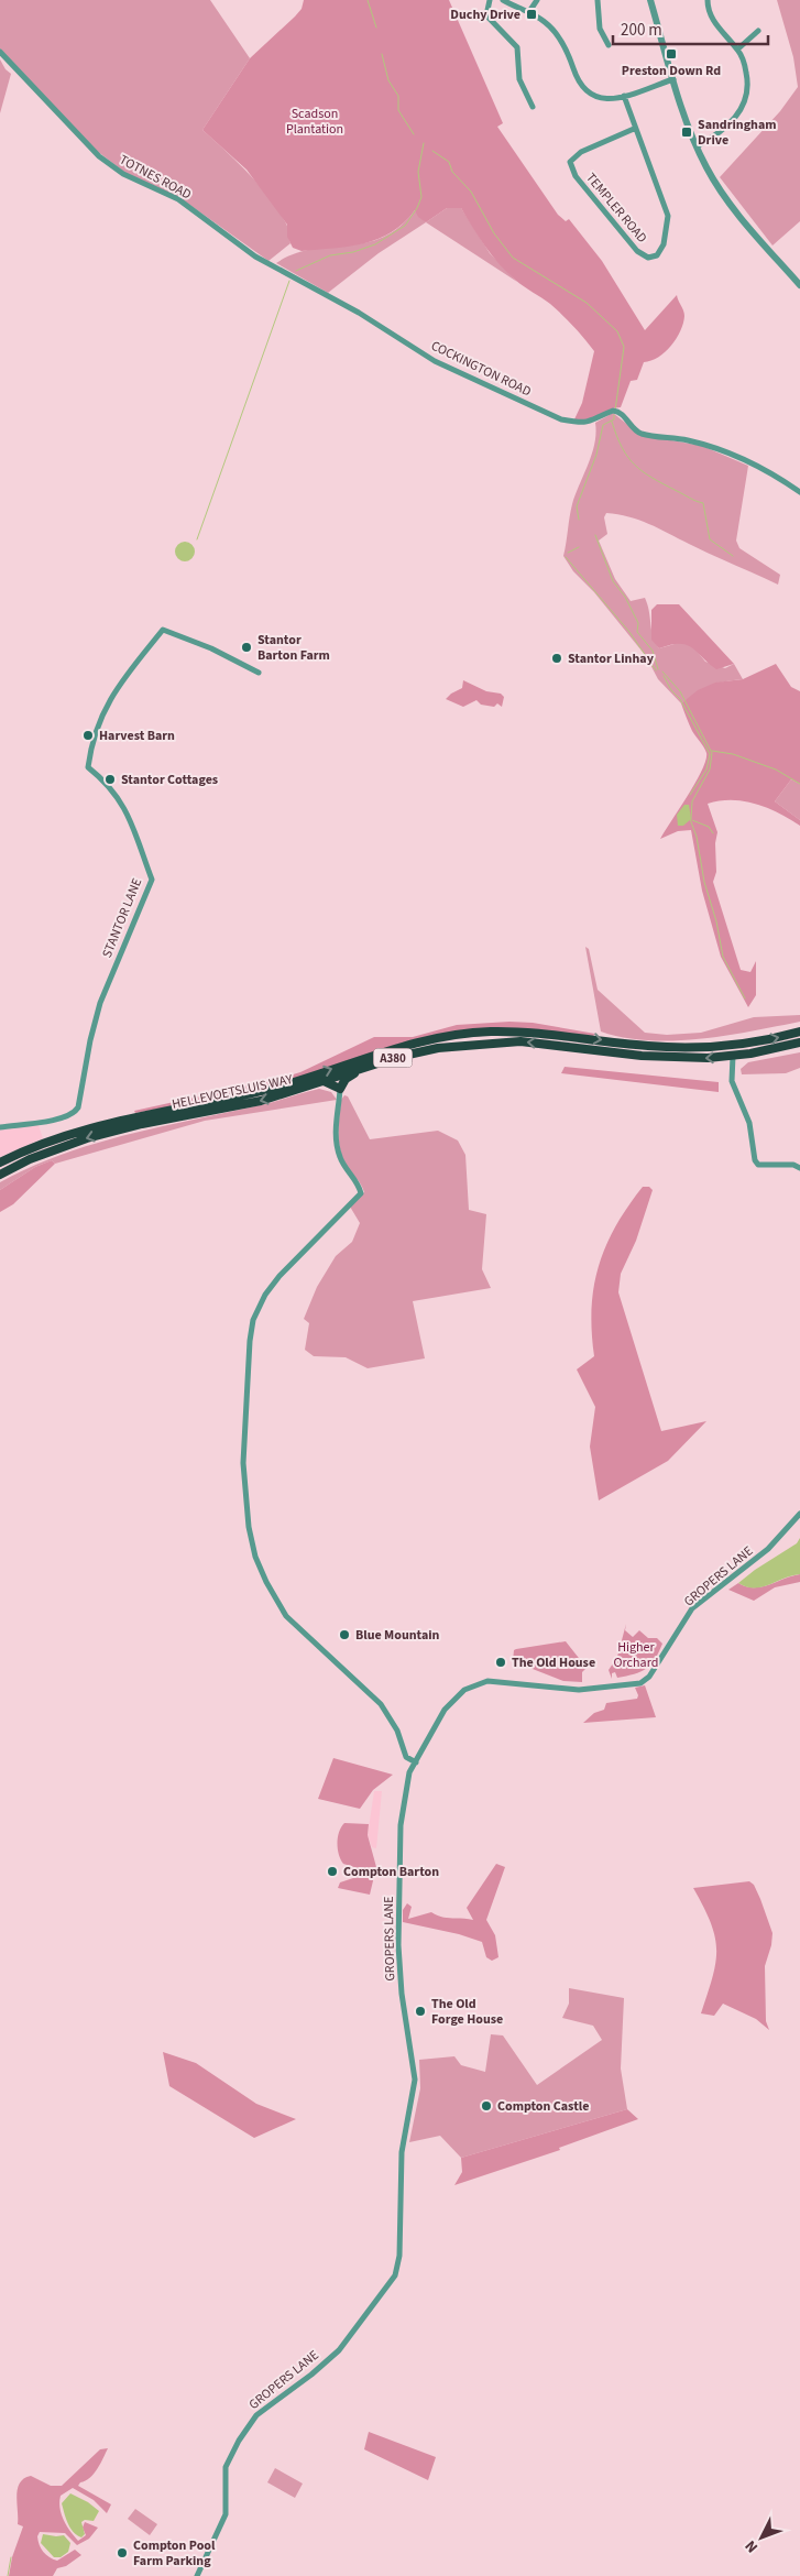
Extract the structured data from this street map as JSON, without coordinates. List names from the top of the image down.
{
  "streets": {
    "highway": ["A380", "HELLEVOETSLUIS WAY"],
    "street": [
      "TOTNES ROAD",
      "TEMPLER ROAD",
      "COCKINGTON ROAD",
      "STANTOR LANE",
      "GROPERS LANE"
    ]
  },
  "crossings": [
    ["TOTNES ROAD", "COCKINGTON ROAD"]
  ],
  "parks": ["Scadson Plantation", "Higher Orchard"],
  "places": {
    "transit": ["Duchy Drive", "Preston Down Rd", "Sandringham Drive"],
    "other": [
      "Stantor Barton Farm",
      "Stantor Linhay",
      "Harvest Barn",
      "Stantor Cottages",
      "Blue Mountain",
      "The Old House",
      "Compton Barton",
      "The Old Forge House",
      "Compton Castle",
      "Compton Pool Farm Parking"
    ]
  },
  "scale_bar": "200 m",
  "north": "bottom left"
}
